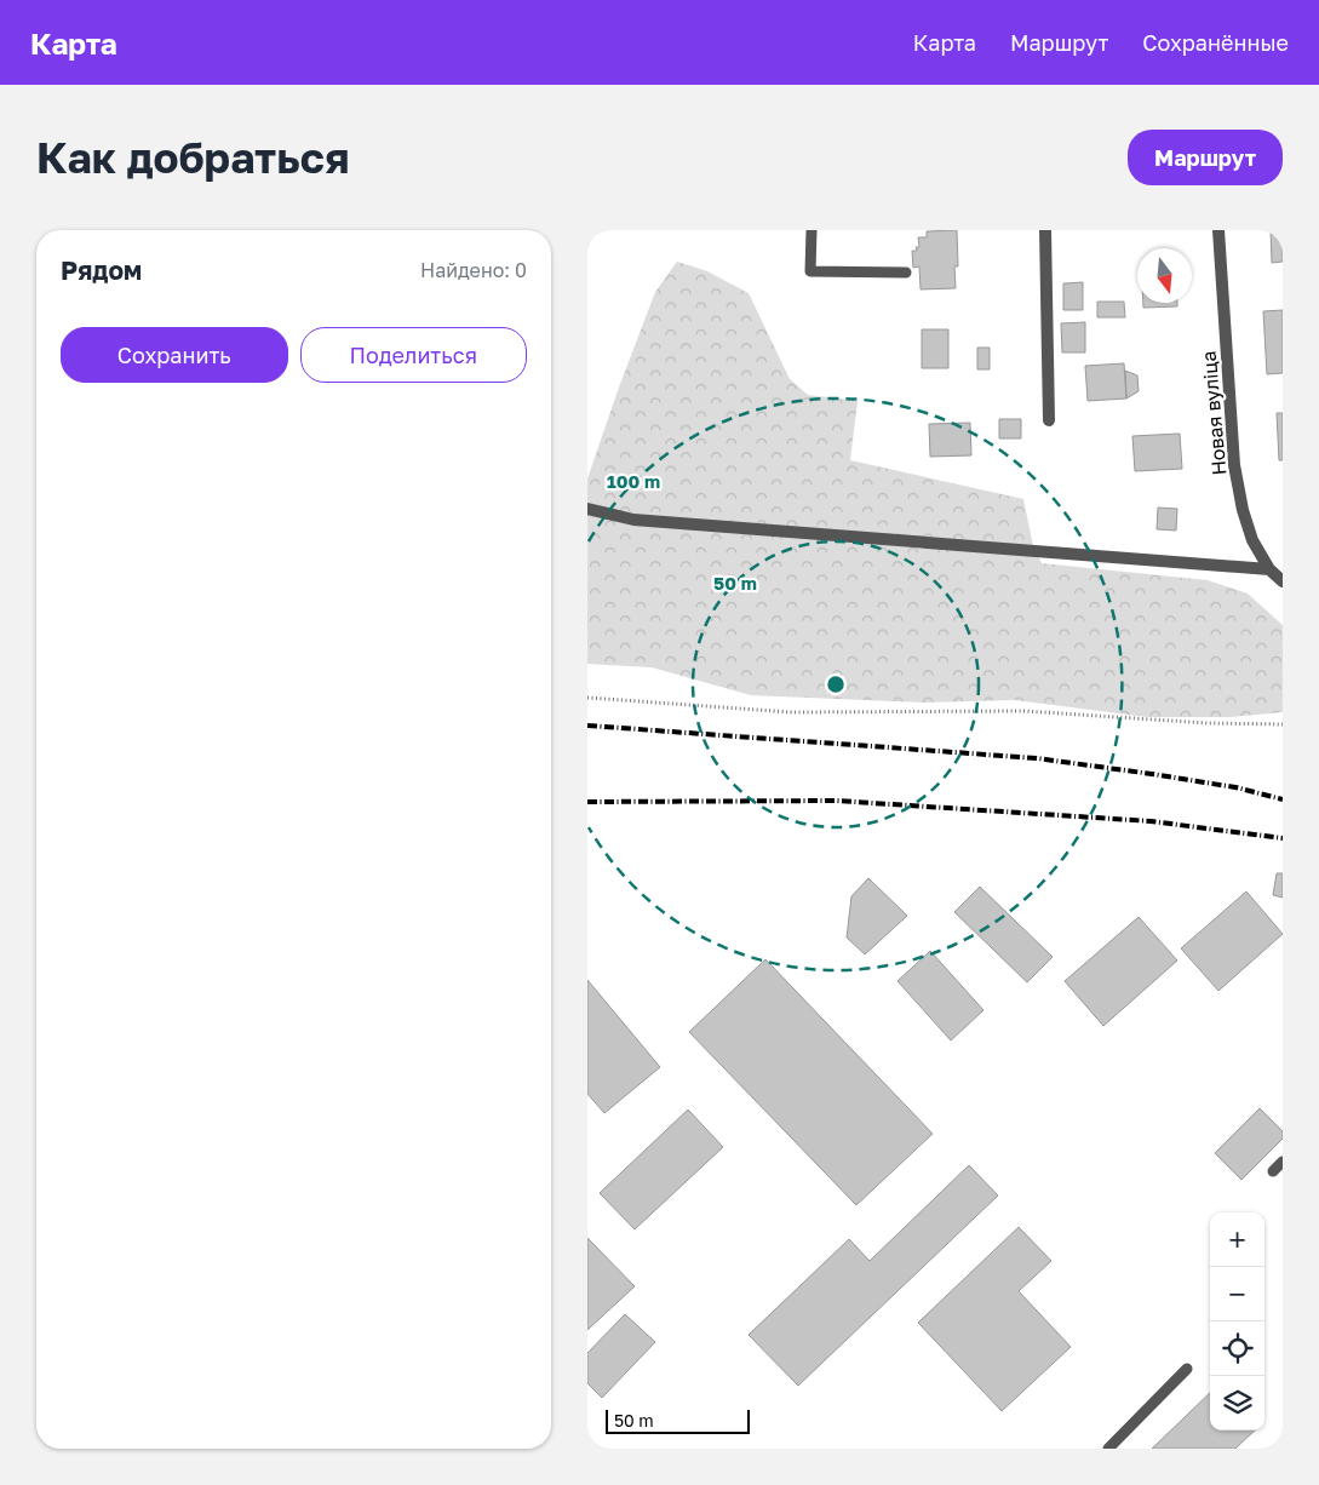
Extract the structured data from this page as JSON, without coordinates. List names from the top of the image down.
{
  "streets": {
    "street": ["Новая вуліца"]
  },
  "scale_bar": "50 m",
  "north": "bottom",
  "page": {
    "header": "Карта",
    "nav": ["Карта", "Маршрут", "Сохранённые"],
    "buttons": [
      "Маршрут",
      ["Сохранить", "Поделиться"]
    ],
    "title": "Как добраться",
    "heading": ["Рядом", "Найдено: 0"],
    "map_buttons": ["+", "−"],
    "scale": "50 m"
  },
  "rings": ["100 m", "50 m"]
}
